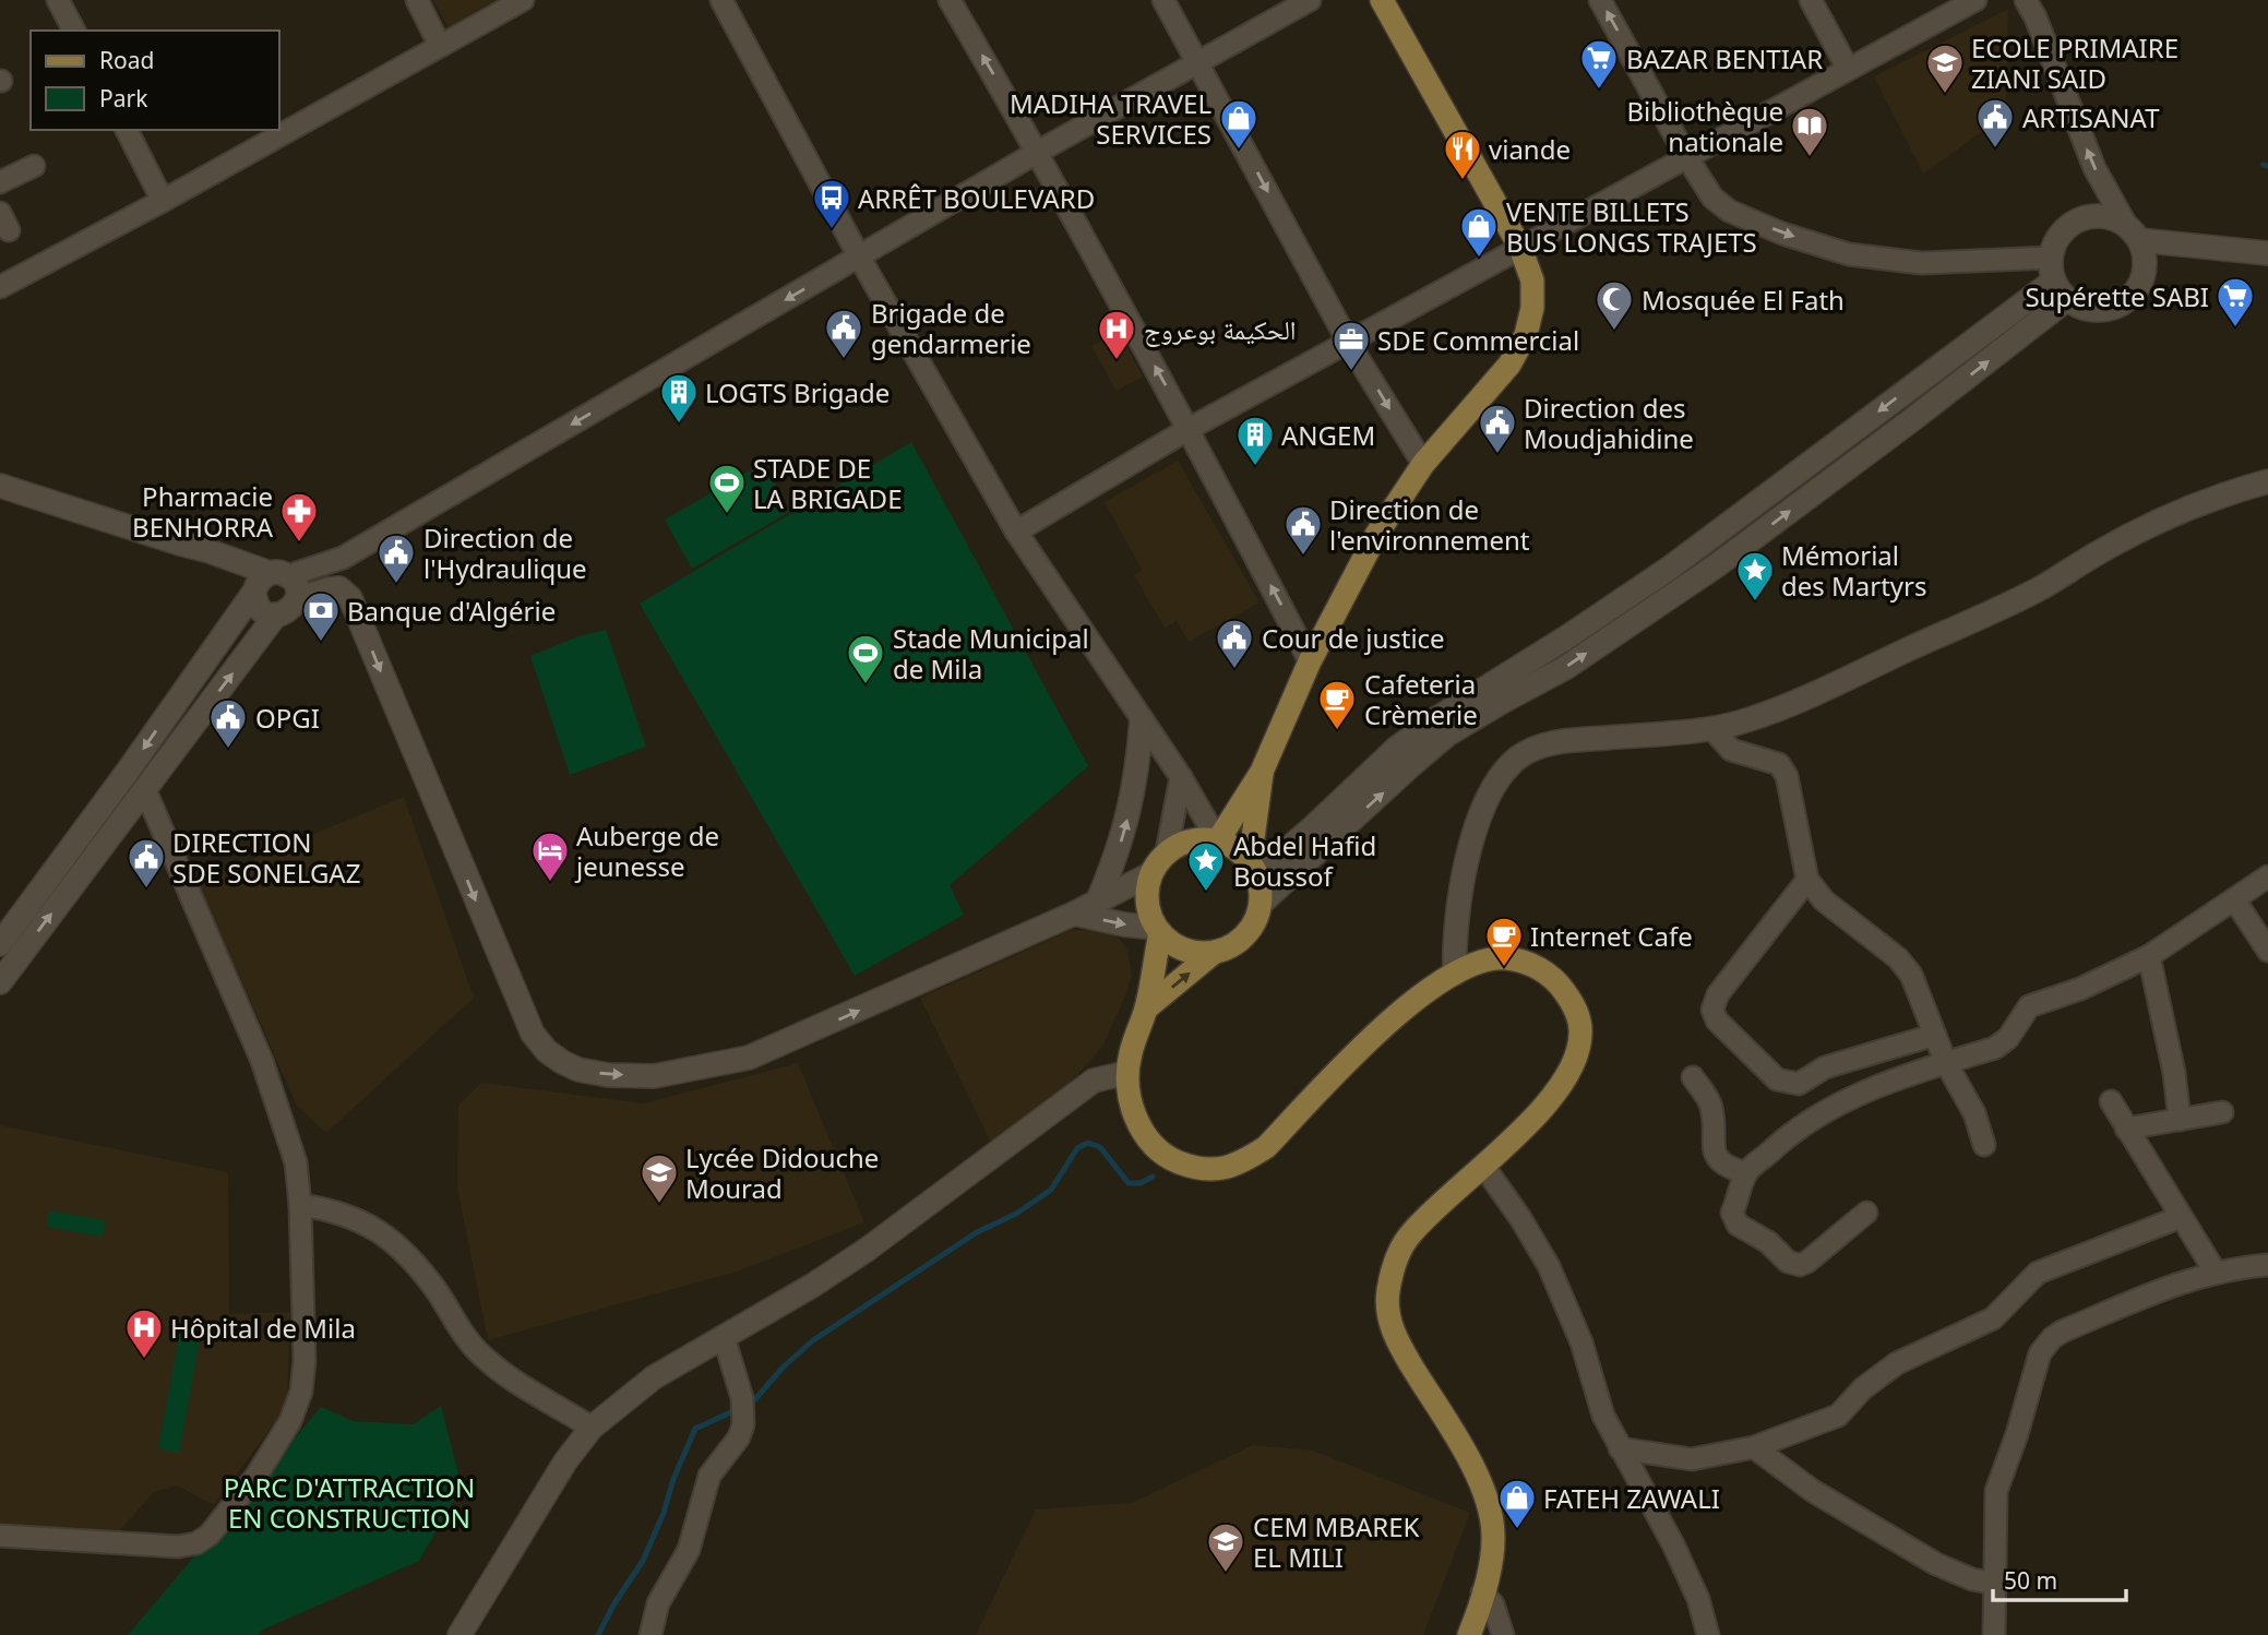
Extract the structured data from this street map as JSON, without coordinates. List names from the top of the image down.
{
  "parks": ["PARC D'ATTRACTION EN CONSTRUCTION"],
  "places": {
    "supermarket": ["BAZAR BENTIAR", "Supérette SABI"],
    "school or university": ["ECOLE PRIMAIRE ZIANI SAID", "Lycée Didouche Mourad", "CEM MBAREK EL MILI"],
    "public building": [
      "ARTISANAT",
      "Brigade de gendarmerie",
      "Direction des Moudjahidine",
      "Direction de l'environnement",
      "Direction de l'Hydraulique",
      "Cour de justice",
      "OPGI",
      "DIRECTION SDE SONELGAZ"
    ],
    "shop": ["MADIHA TRAVEL SERVICES", "VENTE BILLETS BUS LONGS TRAJETS", "FATEH ZAWALI"],
    "library": ["Bibliothèque nationale"],
    "restaurant": ["viande"],
    "bus stop": ["ARRÊT BOULEVARD"],
    "mosque": ["Mosquée El Fath"],
    "hospital": ["الحكيمة بوعروج", "Hôpital de Mila"],
    "office": ["SDE Commercial"],
    "building": ["LOGTS Brigade", "ANGEM"],
    "sports": ["STADE DE LA BRIGADE", "Stade Municipal de Mila"],
    "pharmacy": ["Pharmacie BENHORRA"],
    "place": ["Mémorial des Martyrs", "Abdel Hafid Boussof"],
    "bank": ["Banque d'Algérie"],
    "cafe": ["Cafeteria Crèmerie", "Internet Cafe"],
    "hotel": ["Auberge de jeunesse"]
  },
  "legend": ["Road", "Park"],
  "scale_bar": "50 m"
}
